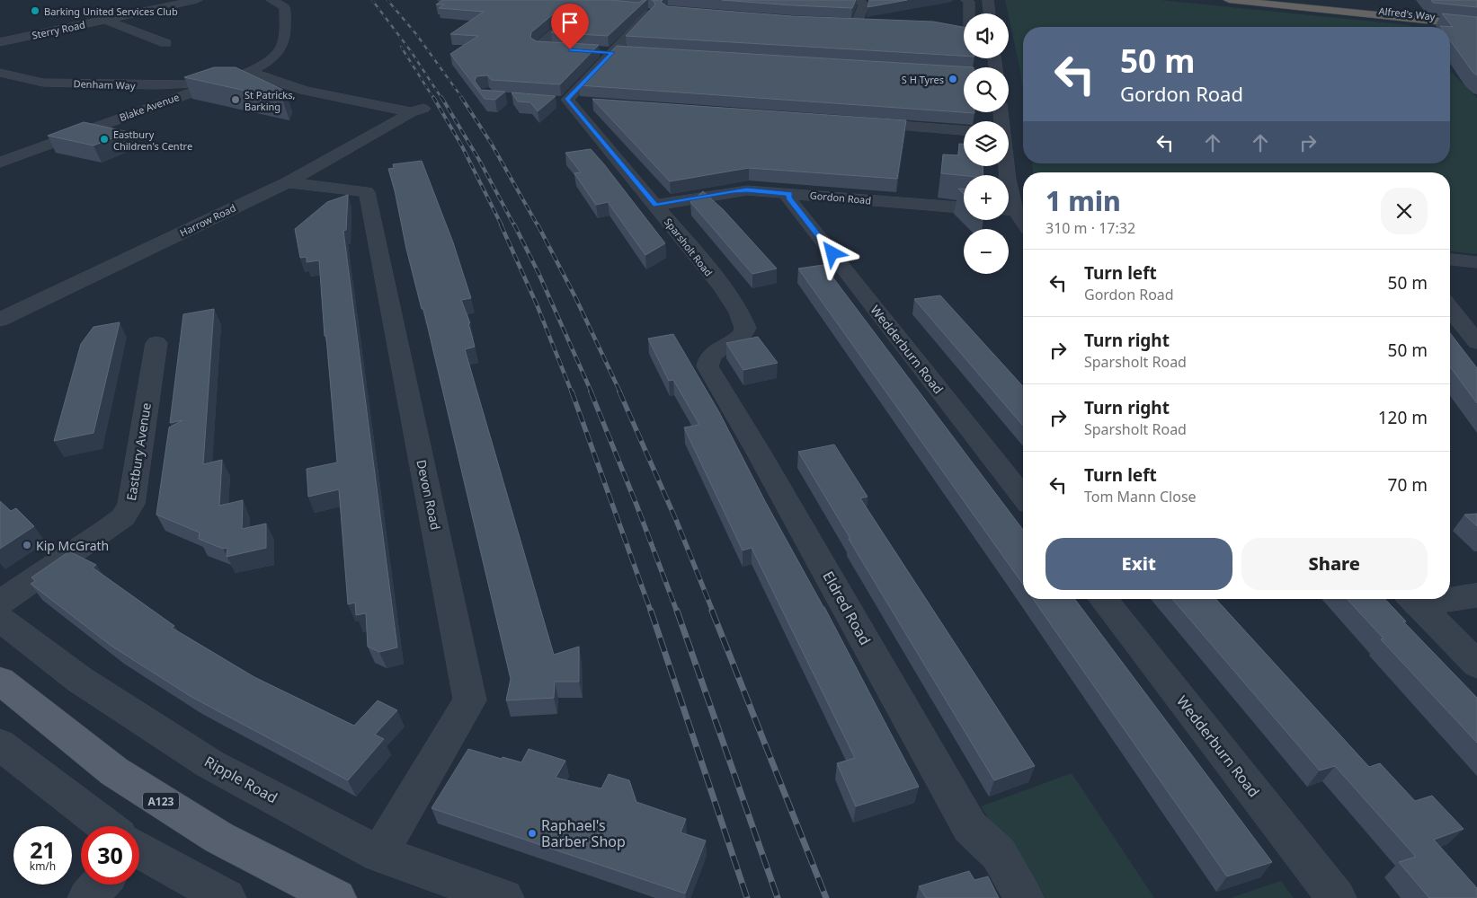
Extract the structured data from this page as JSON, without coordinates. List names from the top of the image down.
{
  "streets": {
    "highway": ["Alfred's Way"],
    "main road": ["A123"],
    "street": [
      "Sterry Road",
      "Denham Way",
      "Blake Avenue",
      "Gordon Road",
      "Harrow Road",
      "Sparsholt Road",
      "Wedderburn Road",
      "Eastbury Avenue",
      "Devon Road",
      "Eldred Road",
      "Ripple Road"
    ]
  },
  "crossings": [
    ["Denham Way", "Blake Avenue"],
    ["Blake Avenue", "Harrow Road"],
    ["Gordon Road", "Sparsholt Road"],
    ["Gordon Road", "Wedderburn Road"],
    ["Harrow Road", "Devon Road"],
    ["Sparsholt Road", "Eldred Road"],
    ["Devon Road", "Ripple Road"]
  ],
  "places": [
    "Barking United Services Club",
    "S H Tyres",
    "St Patricks, Barking",
    "Eastbury Children's Centre",
    "Kip McGrath",
    "Raphael's Barber Shop"
  ],
  "page": {
    "map_buttons": ["+", "−"],
    "turn": ["50 m", "Gordon Road"],
    "heading": ["1 min", "310 m · 17:32"],
    "list": [
      {
        "name": "Turn left",
        "note": "Gordon Road",
        "value": "50 m"
      },
      {
        "name": "Turn right",
        "note": "Sparsholt Road",
        "value": "50 m"
      },
      {
        "name": "Turn right",
        "note": "Sparsholt Road",
        "value": "120 m"
      },
      {
        "name": "Turn left",
        "note": "Tom Mann Close",
        "value": "70 m"
      }
    ],
    "buttons": ["Exit", "Share"],
    "speed": "21 km/h",
    "limit": "30"
  }
}
